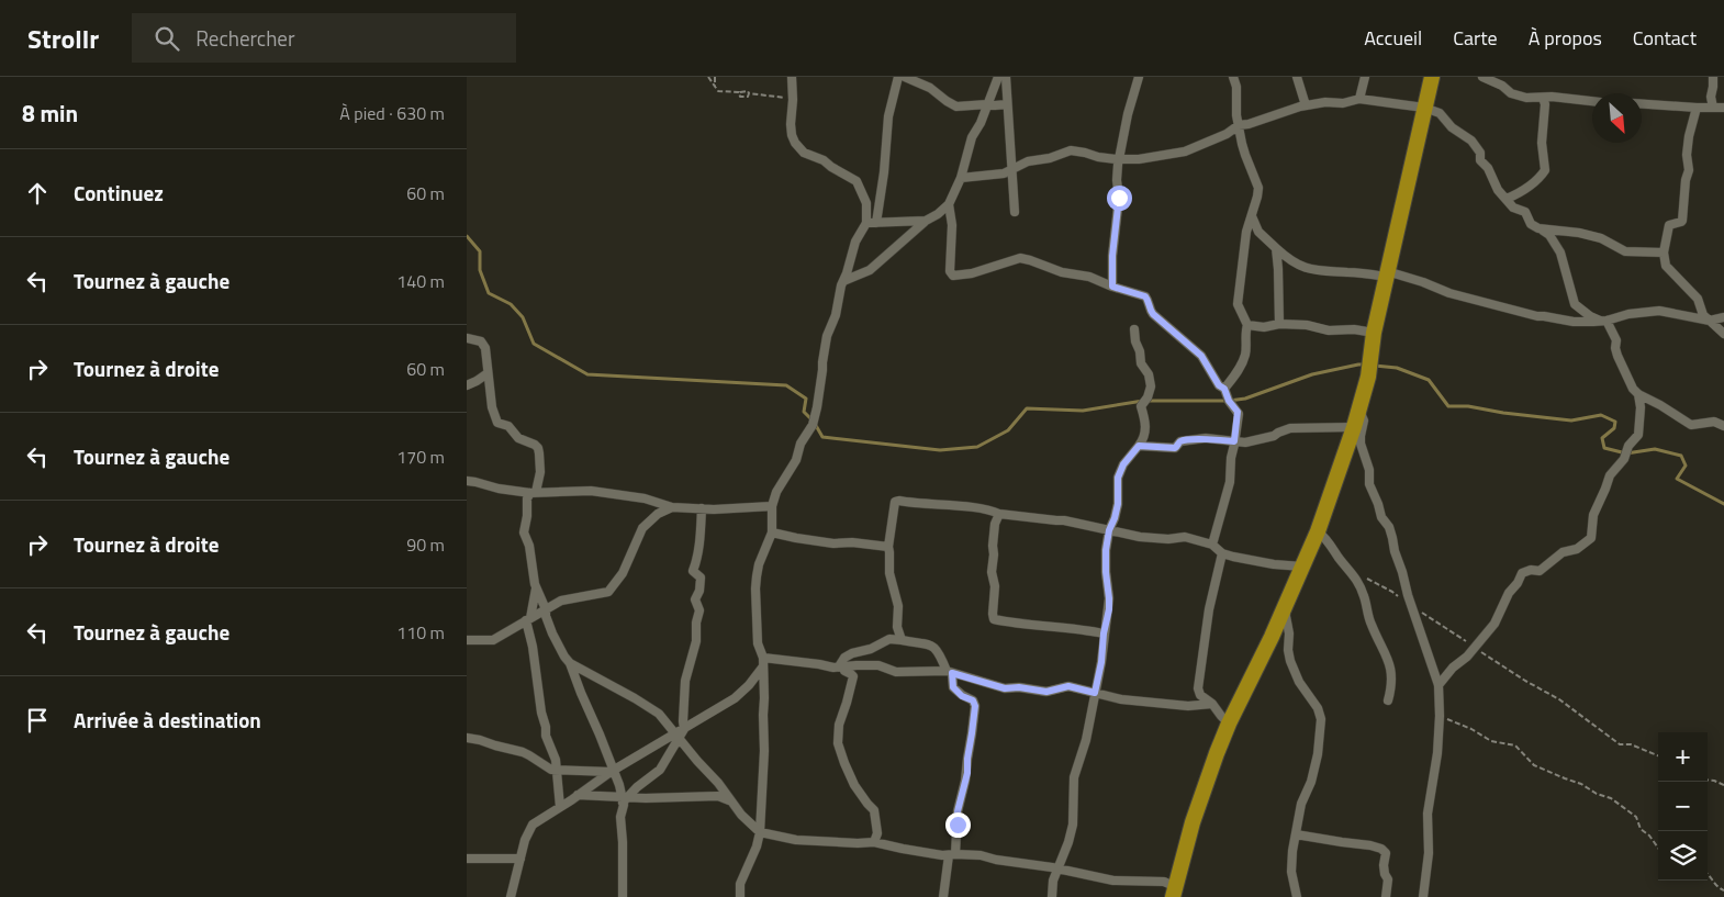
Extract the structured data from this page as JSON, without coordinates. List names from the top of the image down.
{
  "north": "bottom right",
  "page": {
    "header": "Strollr",
    "search": "Rechercher",
    "nav": [
      "Accueil",
      "Carte",
      "À propos",
      "Contact"
    ],
    "heading": ["8 min", "À pied · 630 m"],
    "list": [
      ["Continuez", "60 m"],
      ["Tournez à gauche", "140 m"],
      ["Tournez à droite", "60 m"],
      ["Tournez à gauche", "170 m"],
      ["Tournez à droite", "90 m"],
      ["Tournez à gauche", "110 m"],
      "Arrivée à destination"
    ],
    "map_buttons": ["+", "−"]
  }
}
